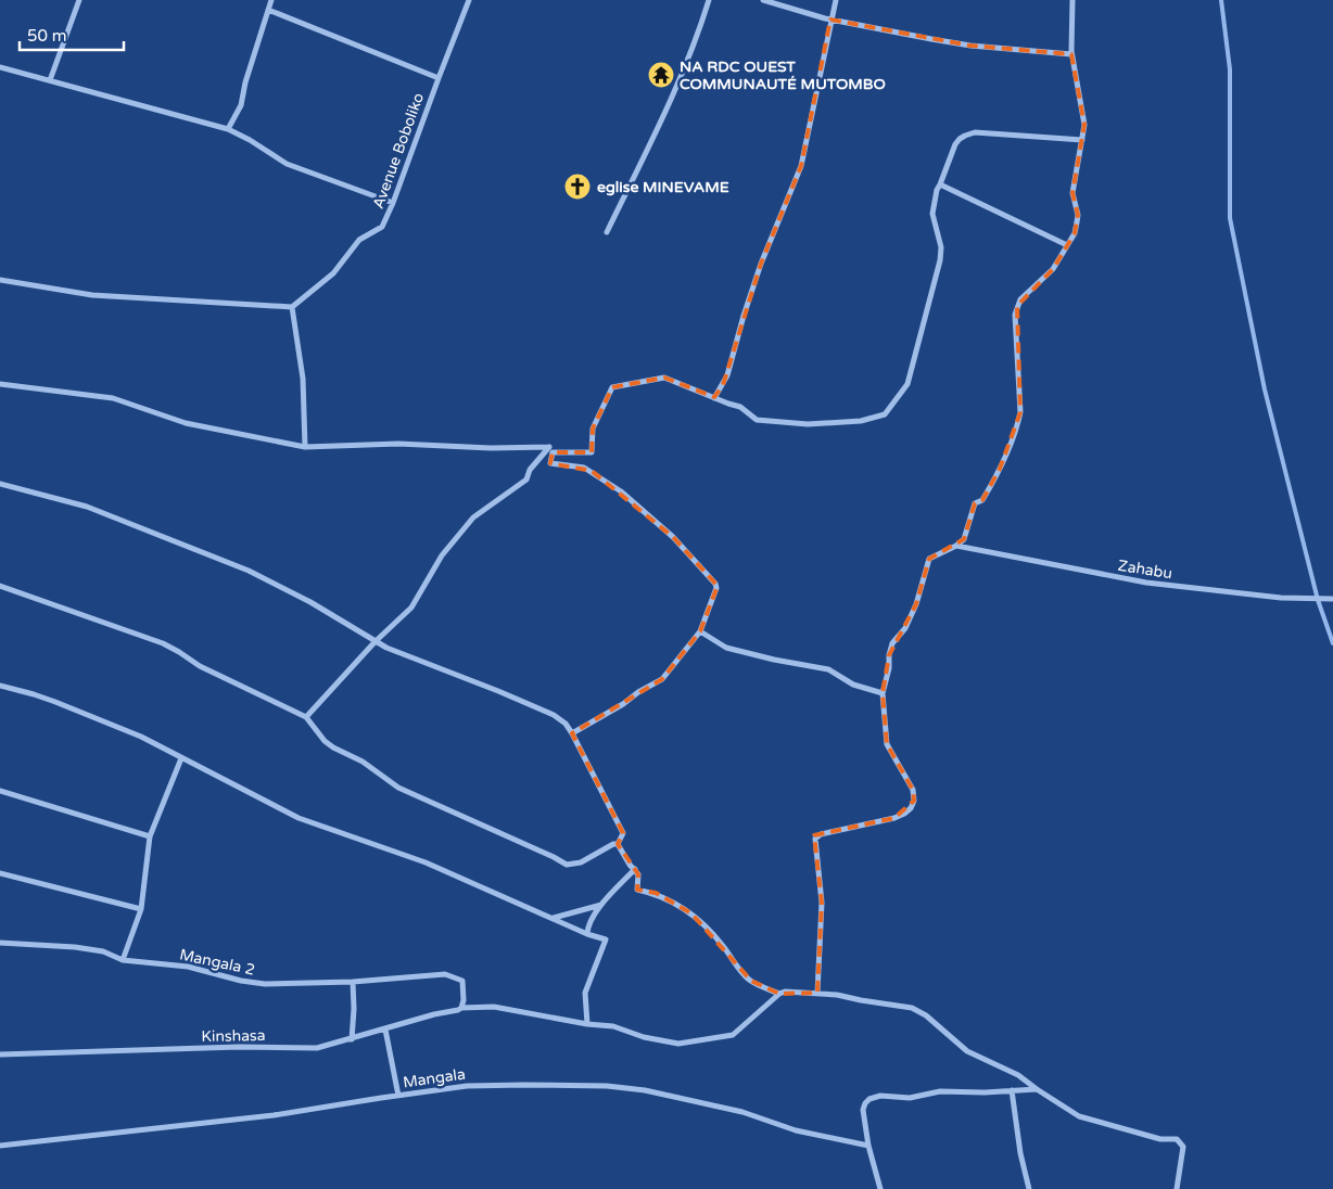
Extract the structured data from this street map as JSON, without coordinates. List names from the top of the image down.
{
  "streets": {
    "street": [
      "Avenue Boboliko",
      "Zahabu",
      "Mangala 2",
      "Kinshasa",
      "Mangala"
    ]
  },
  "crossings": [
    ["Mangala 2", "Kinshasa"]
  ],
  "places": {
    "temple": ["NA RDC OUEST COMMUNAUTÉ MUTOMBO"],
    "church": ["eglise MINEVAME"]
  },
  "scale_bar": "50 m"
}
